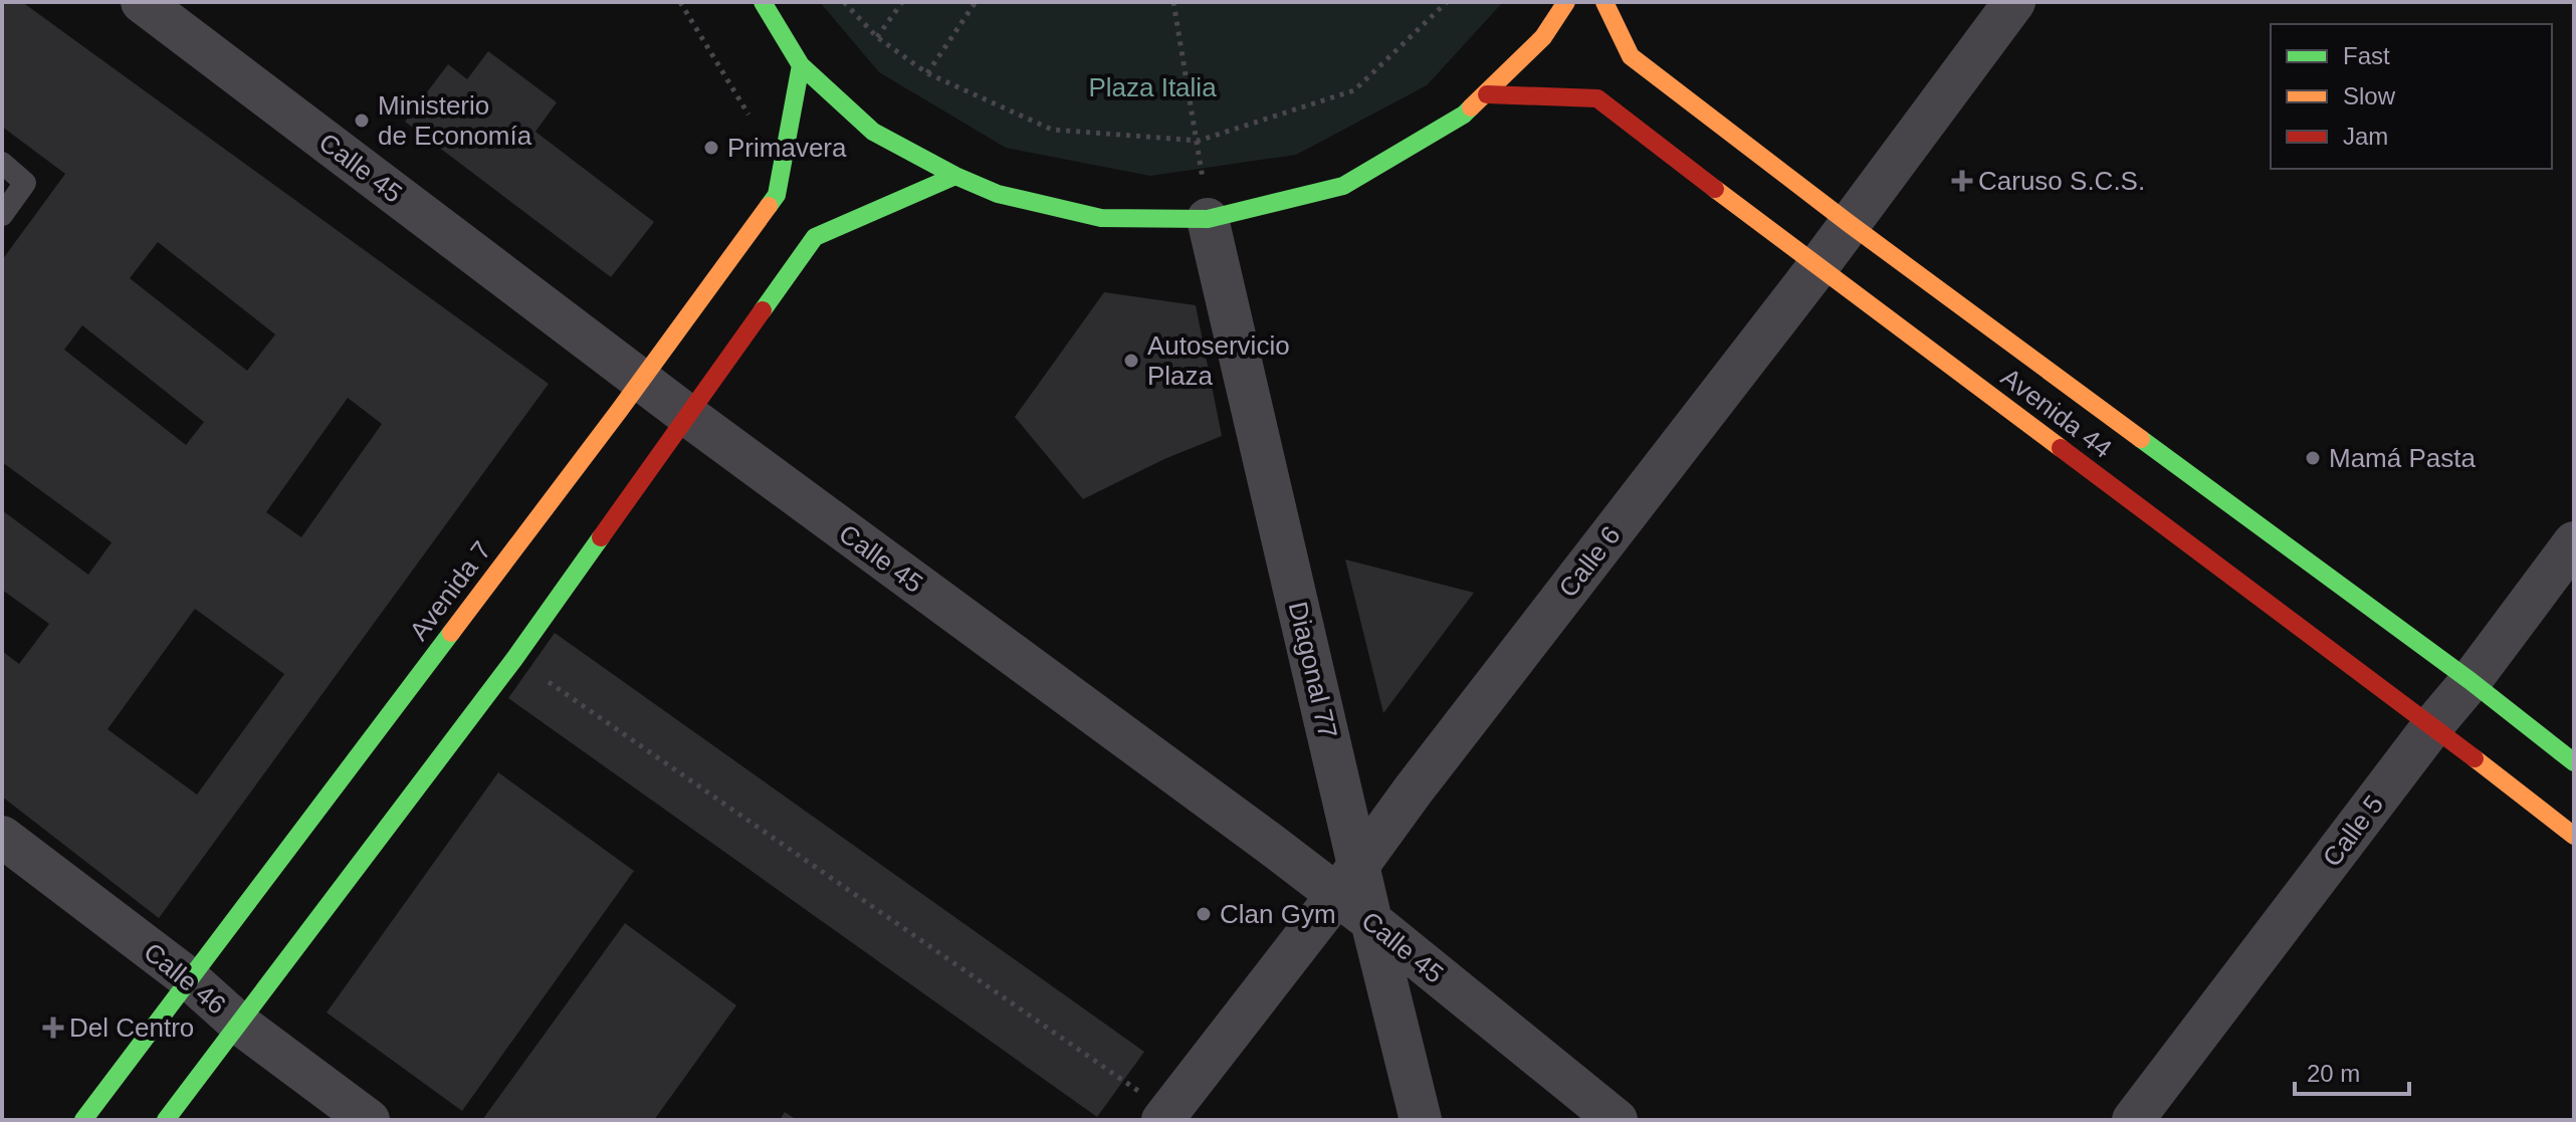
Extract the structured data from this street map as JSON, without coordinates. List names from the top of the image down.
{
  "streets": {
    "main road": ["Avenida 44", "Avenida 7"],
    "street": [
      "Calle 45",
      "Calle 6",
      "Diagonal 77",
      "Calle 5",
      "Calle 46"
    ]
  },
  "crossings": [
    ["Calle 45", "Calle 6"],
    ["Calle 45", "Avenida 7"],
    ["Calle 45", "Diagonal 77"],
    ["Avenida 44", "Calle 6"],
    ["Avenida 44", "Calle 5"],
    ["Calle 6", "Diagonal 77"],
    ["Avenida 7", "Calle 46"]
  ],
  "parks": ["Plaza Italia"],
  "places": {
    "other": [
      "Ministerio de Economía",
      "Primavera",
      "Autoservicio Plaza",
      "Mamá Pasta",
      "Clan Gym"
    ],
    "health": ["Caruso S.C.S.", "Del Centro"]
  },
  "legend": ["Fast", "Slow", "Jam"],
  "scale_bar": "20 m"
}
